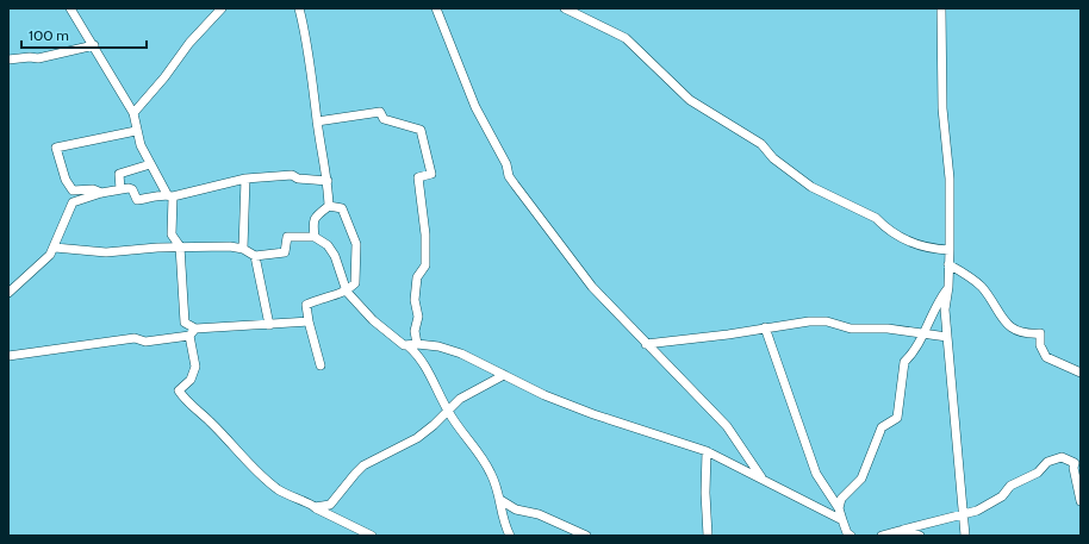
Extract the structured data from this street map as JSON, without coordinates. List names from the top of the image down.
{
  "scale_bar": "100 m"
}
